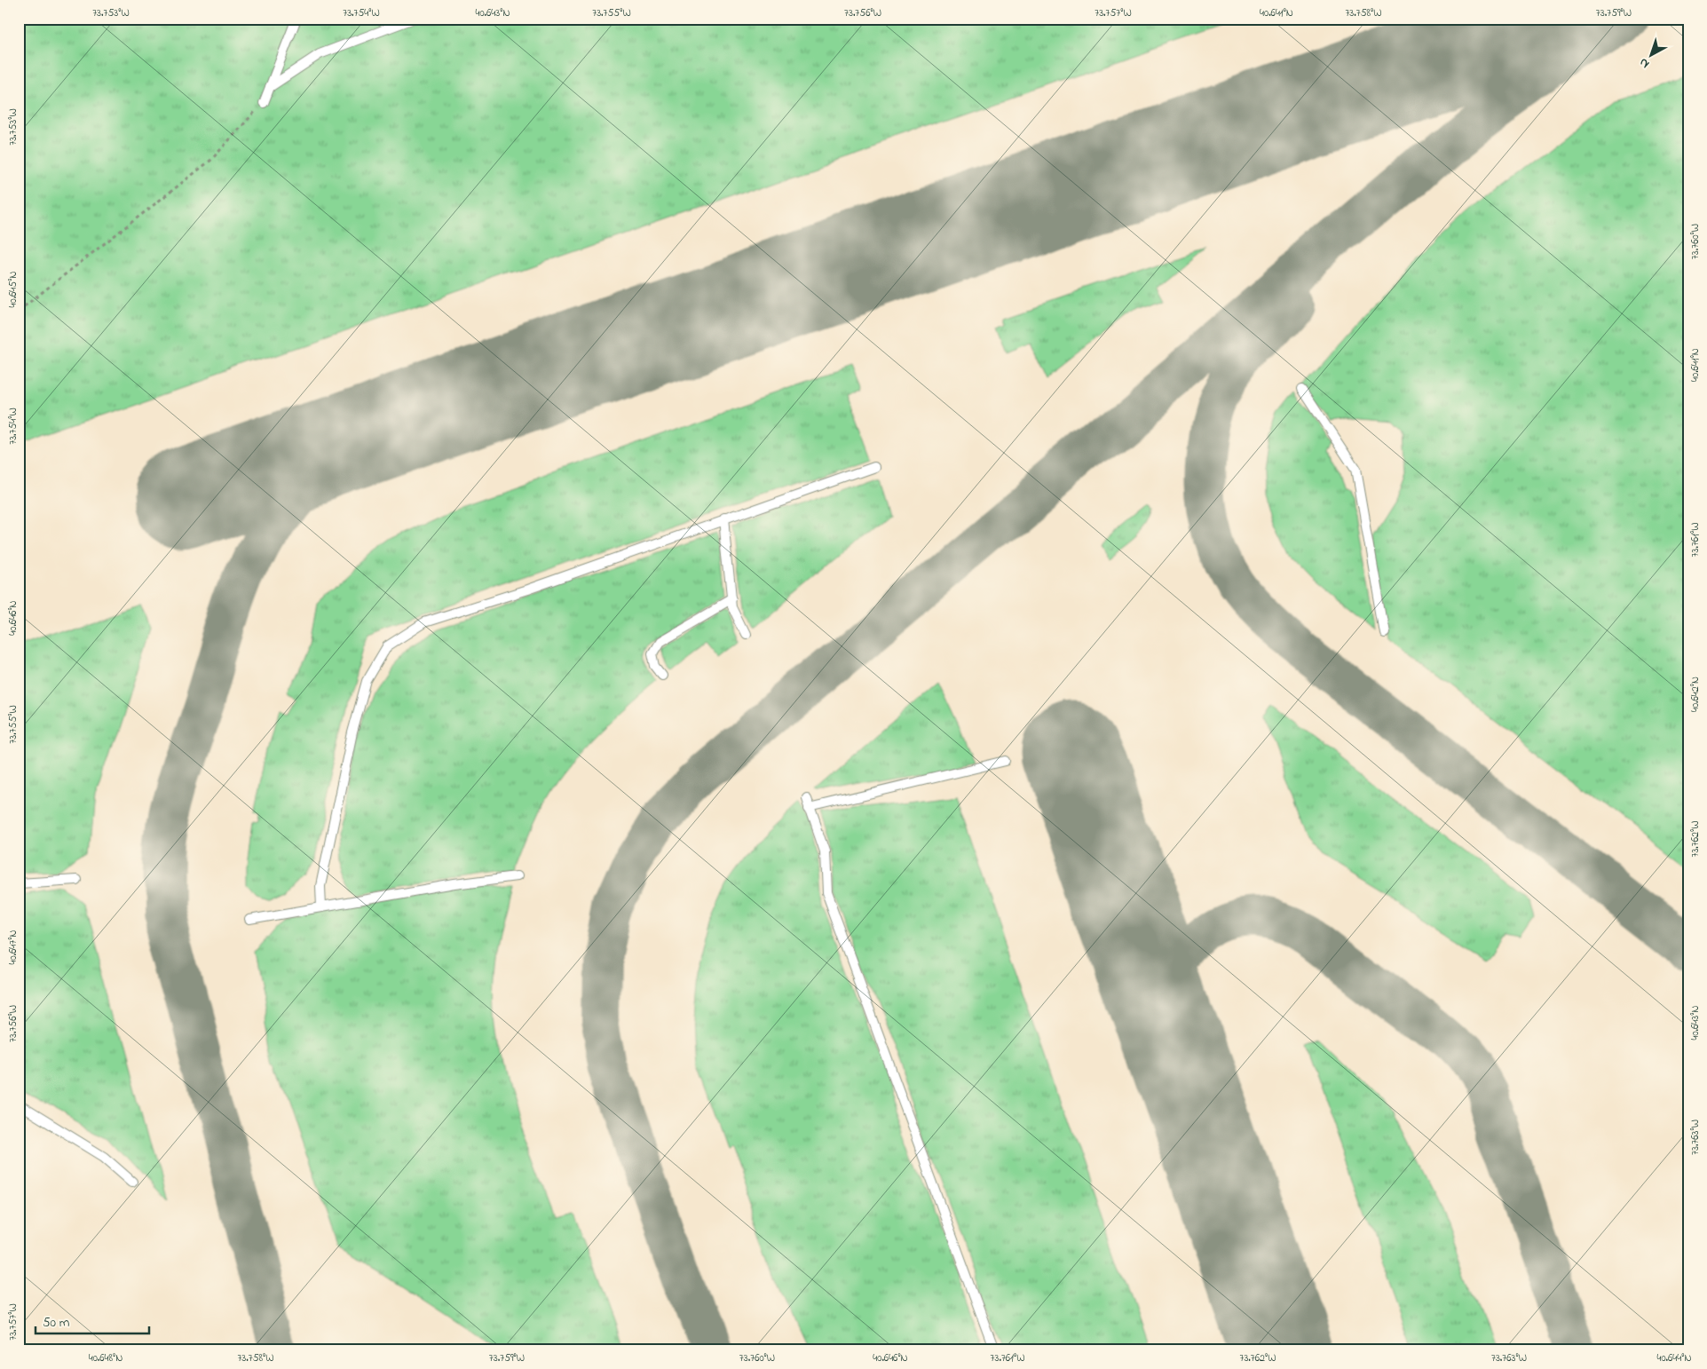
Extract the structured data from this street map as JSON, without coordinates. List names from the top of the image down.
{
  "scale_bar": "50 m",
  "north": "bottom left",
  "coordinates": [
    "73.753°W",
    "73.754°W",
    "40.643°N",
    "73.755°W",
    "73.756°W",
    "73.757°W",
    "40.641°N",
    "73.758°W",
    "73.759°W",
    "73.760°W",
    "40.645°N",
    "73.761°W",
    "40.646°N",
    "40.642°N",
    "73.762°W",
    "40.647°N",
    "73.763°W",
    "40.648°N",
    "40.644°N"
  ]
}
